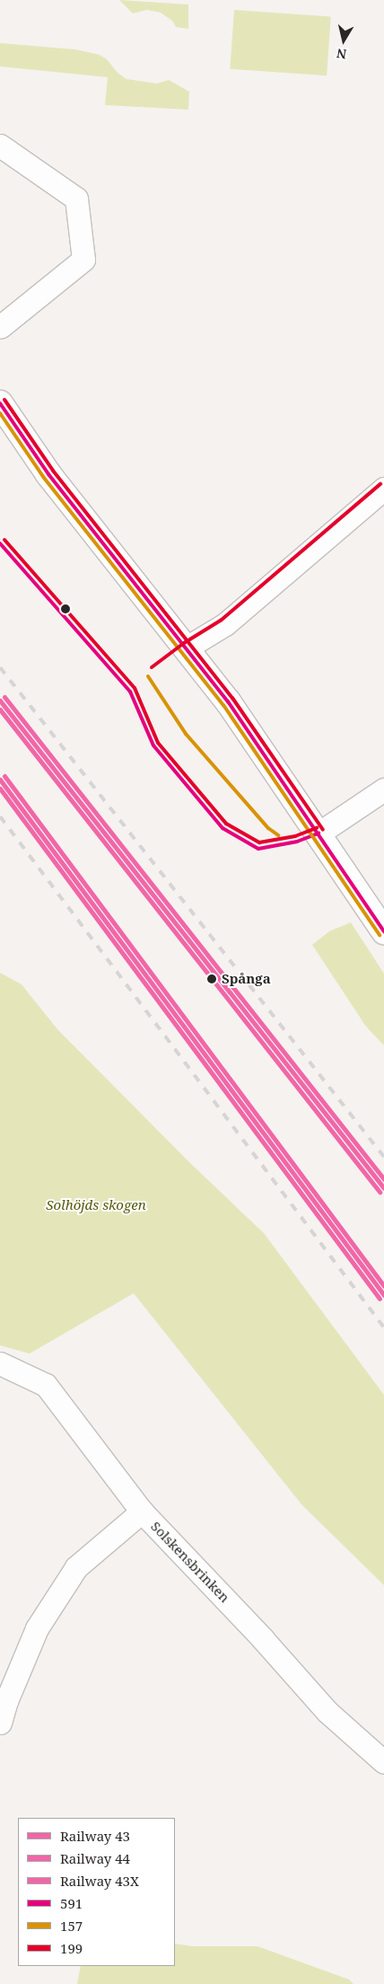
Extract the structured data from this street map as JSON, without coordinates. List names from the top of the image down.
{
  "streets": {
    "street": ["Solskensbrinken"]
  },
  "parks": ["Solhöjds skogen"],
  "places": ["Spånga"],
  "lines": [
    "transit line 199",
    "transit line 591",
    "transit line 157",
    "rail line 43X",
    "rail line 43",
    "rail line 44"
  ],
  "legend": [
    "Railway 43",
    "Railway 44",
    "Railway 43X",
    "591",
    "157",
    "199"
  ],
  "north": "bottom"
}
